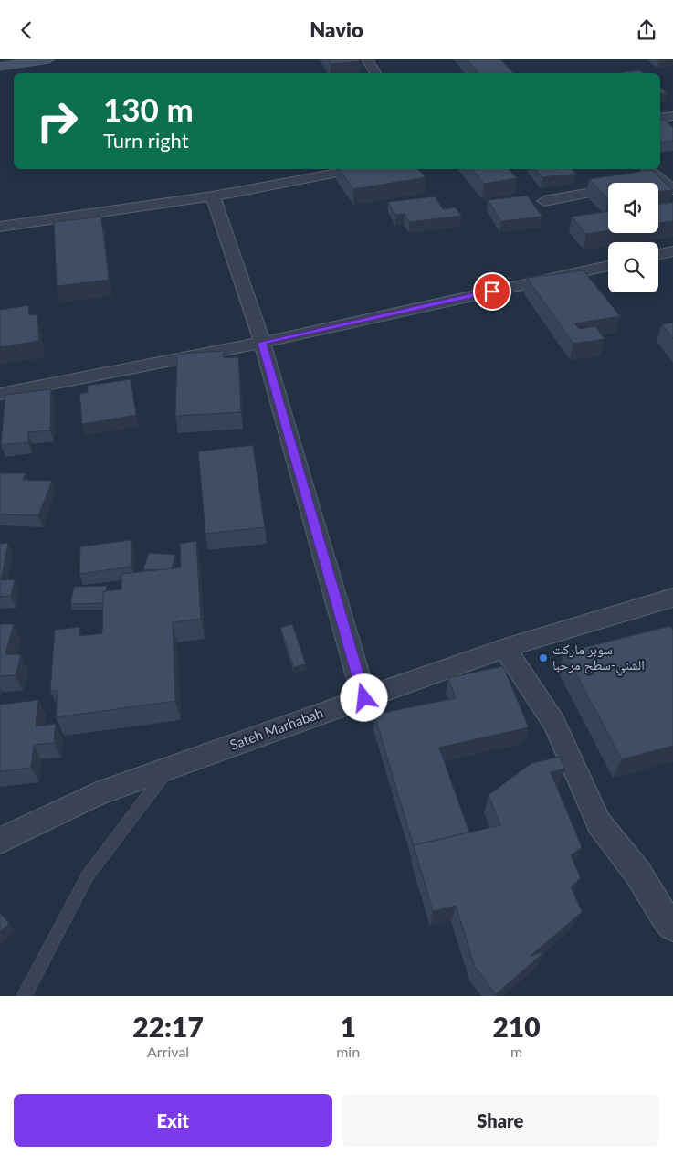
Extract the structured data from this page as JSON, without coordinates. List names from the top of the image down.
{
  "streets": {
    "street": ["Sateh Marhabah"]
  },
  "places": ["سوبر ماركت الشني-سطح مرحبا"],
  "page": {
    "header": "Navio",
    "turn": ["130 m", "Turn right"],
    "eta": [
      "22:17",
      "Arrival",
      "1",
      "min",
      "210",
      "m"
    ],
    "buttons": ["Exit", "Share"]
  }
}
